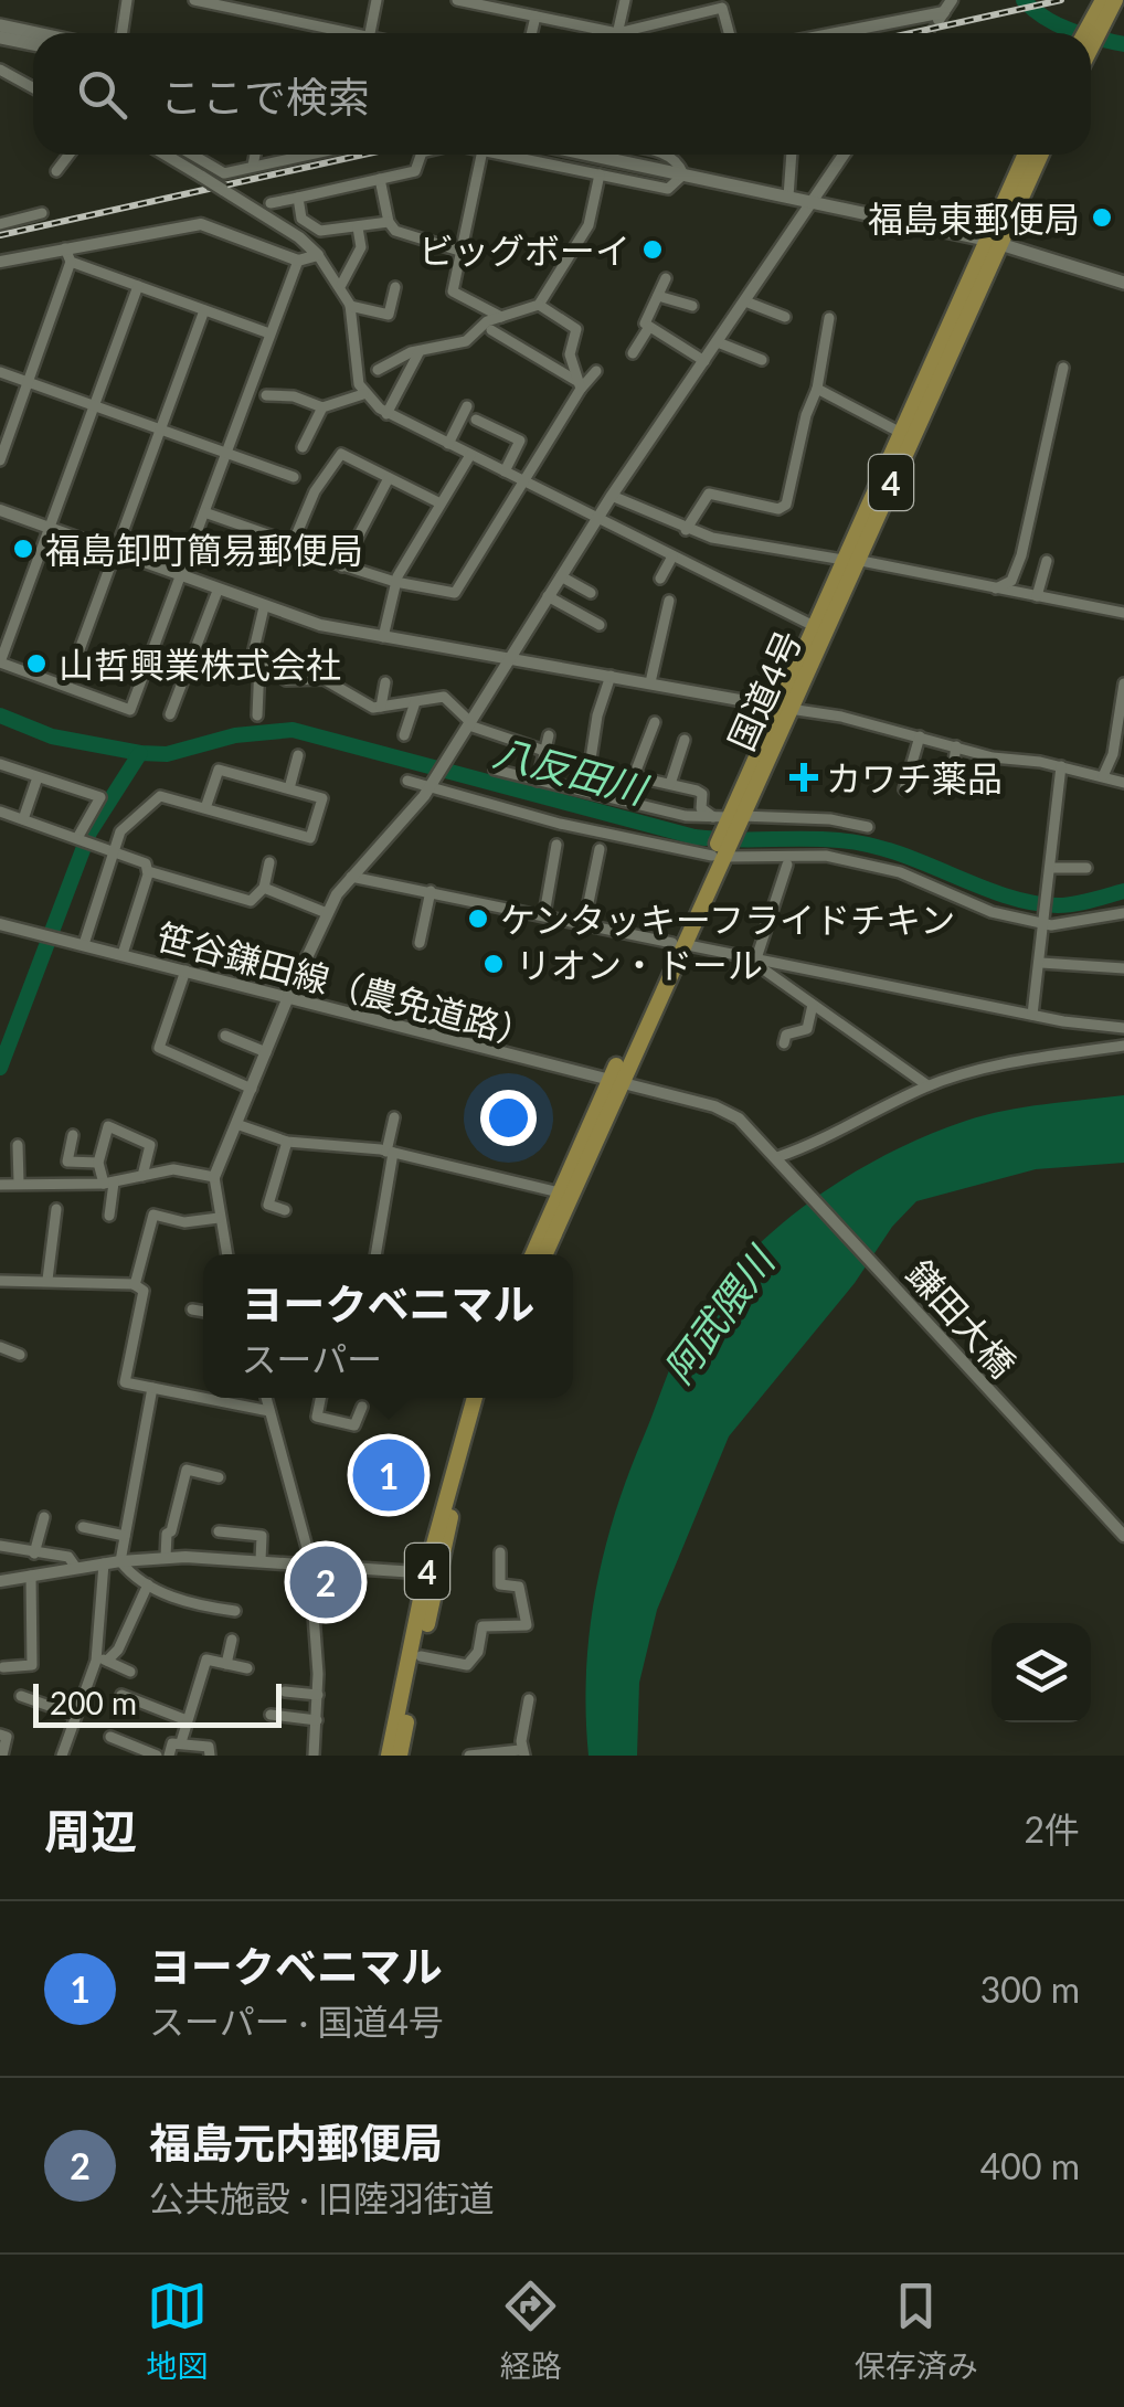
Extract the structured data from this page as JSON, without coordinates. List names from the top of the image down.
{
  "streets": {
    "highway": ["4", "国道4号"],
    "street": ["笹谷鎌田線（農免道路）", "鎌田大橋"]
  },
  "crossings": [
    ["国道4号", "笹谷鎌田線（農免道路）"],
    ["笹谷鎌田線（農免道路）", "鎌田大橋"]
  ],
  "water": ["八反田川", "阿武隈川"],
  "places": {
    "other": [
      "福島東郵便局",
      "ビッグボーイ",
      "福島卸町簡易郵便局",
      "山哲興業株式会社",
      "ケンタッキーフライドチキン",
      "リオン・ドール"
    ],
    "health": ["カワチ薬品"]
  },
  "scale_bar": "200 m",
  "page": {
    "search": "ここで検索",
    "popup": ["ヨークベニマル", "スーパー"],
    "pins": ["1", "2"],
    "scale": "200 m",
    "heading": ["周辺", "2件"],
    "list": [
      {
        "mark": "1",
        "name": "ヨークベニマル",
        "note": "スーパー · 国道4号",
        "value": "300 m"
      },
      {
        "mark": "2",
        "name": "福島元内郵便局",
        "note": "公共施設 · 旧陸羽街道",
        "value": "400 m"
      }
    ],
    "nav": ["地図", "経路", "保存済み"]
  }
}
